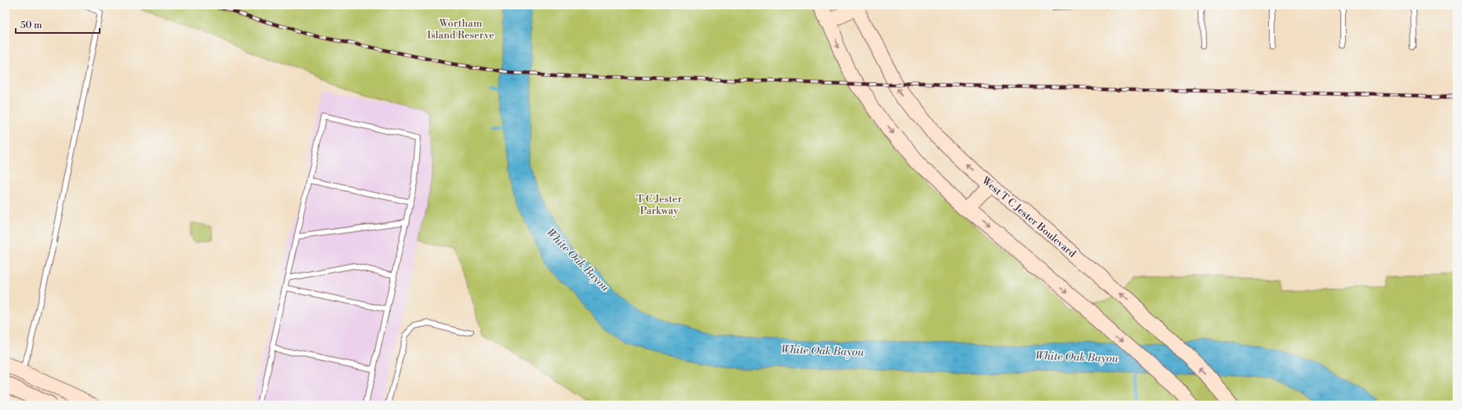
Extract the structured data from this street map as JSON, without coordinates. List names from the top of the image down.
{
  "streets": {
    "main road": ["West T C Jester Boulevard"]
  },
  "water": ["White Oak Bayou"],
  "parks": ["Wortham Island Reserve", "T C Jester Parkway"],
  "scale_bar": "50 m"
}
